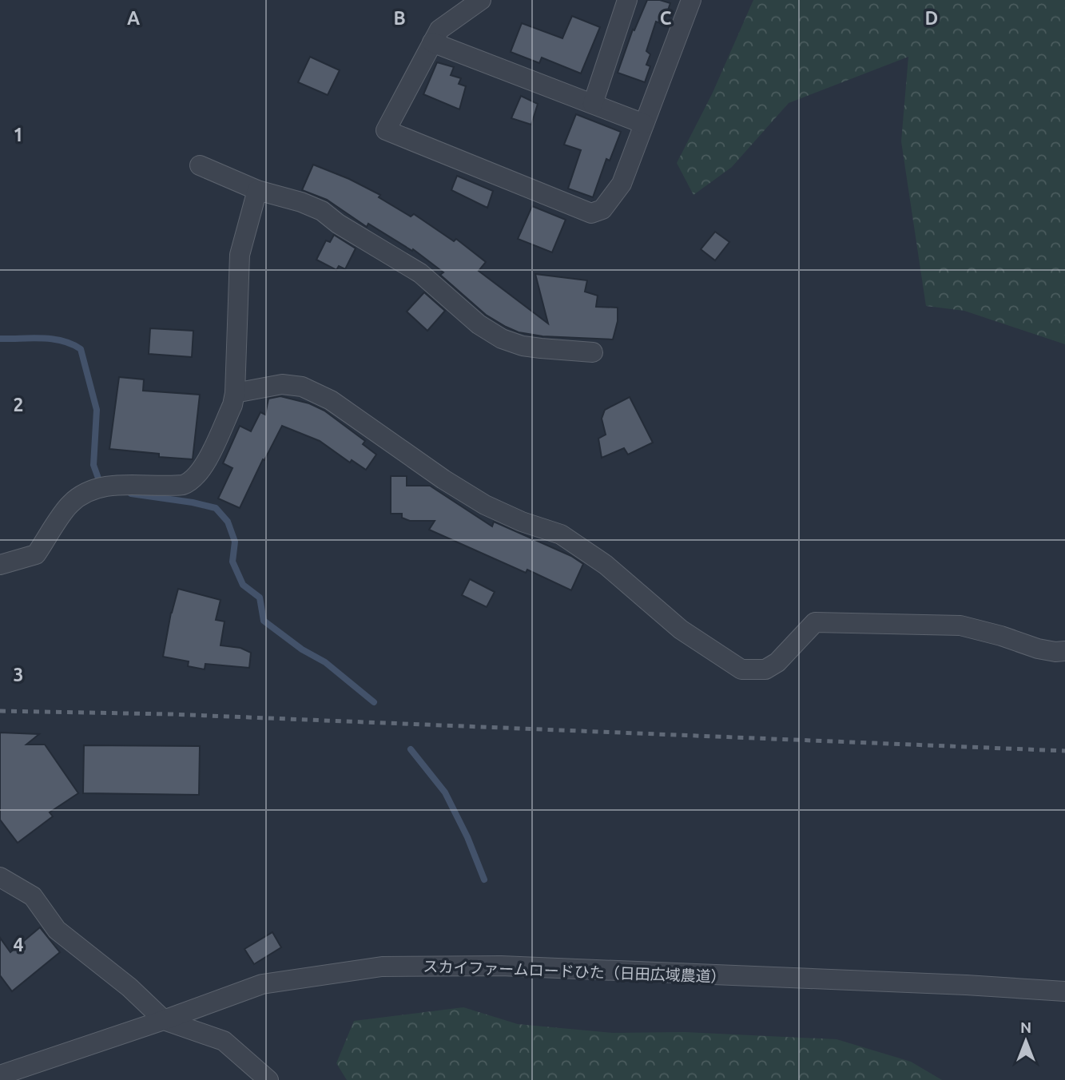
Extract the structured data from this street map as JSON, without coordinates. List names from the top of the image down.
{
  "streets": {
    "street": ["スカイファームロードひた（日田広域農道）"]
  },
  "north": "top",
  "grid": {
    "columns": [
      "A",
      "B",
      "C",
      "D"
    ],
    "rows": [
      "1",
      "2",
      "3",
      "4"
    ]
  }
}
